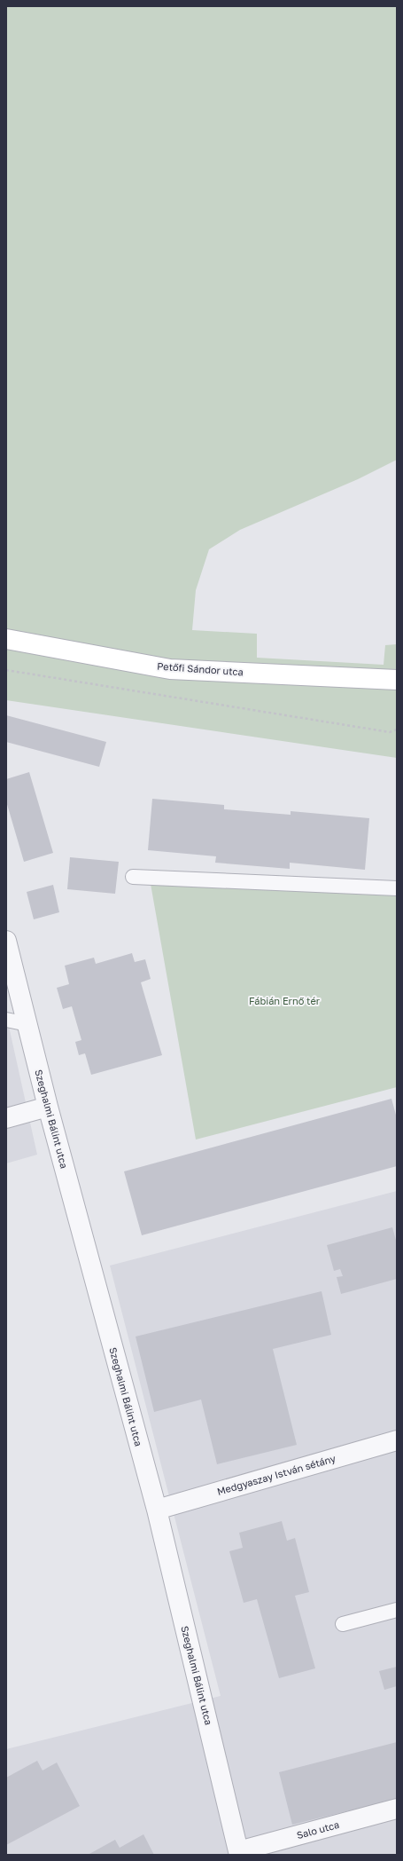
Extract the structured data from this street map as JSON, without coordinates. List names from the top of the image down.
{
  "streets": {
    "main road": ["Petőfi Sándor utca"],
    "street": ["Szeghalmi Bálint utca", "Medgyaszay István sétány", "Salo utca"]
  },
  "crossings": [
    ["Szeghalmi Bálint utca", "Medgyaszay István sétány"],
    ["Szeghalmi Bálint utca", "Salo utca"]
  ],
  "parks": ["Fábián Ernő tér"]
}
